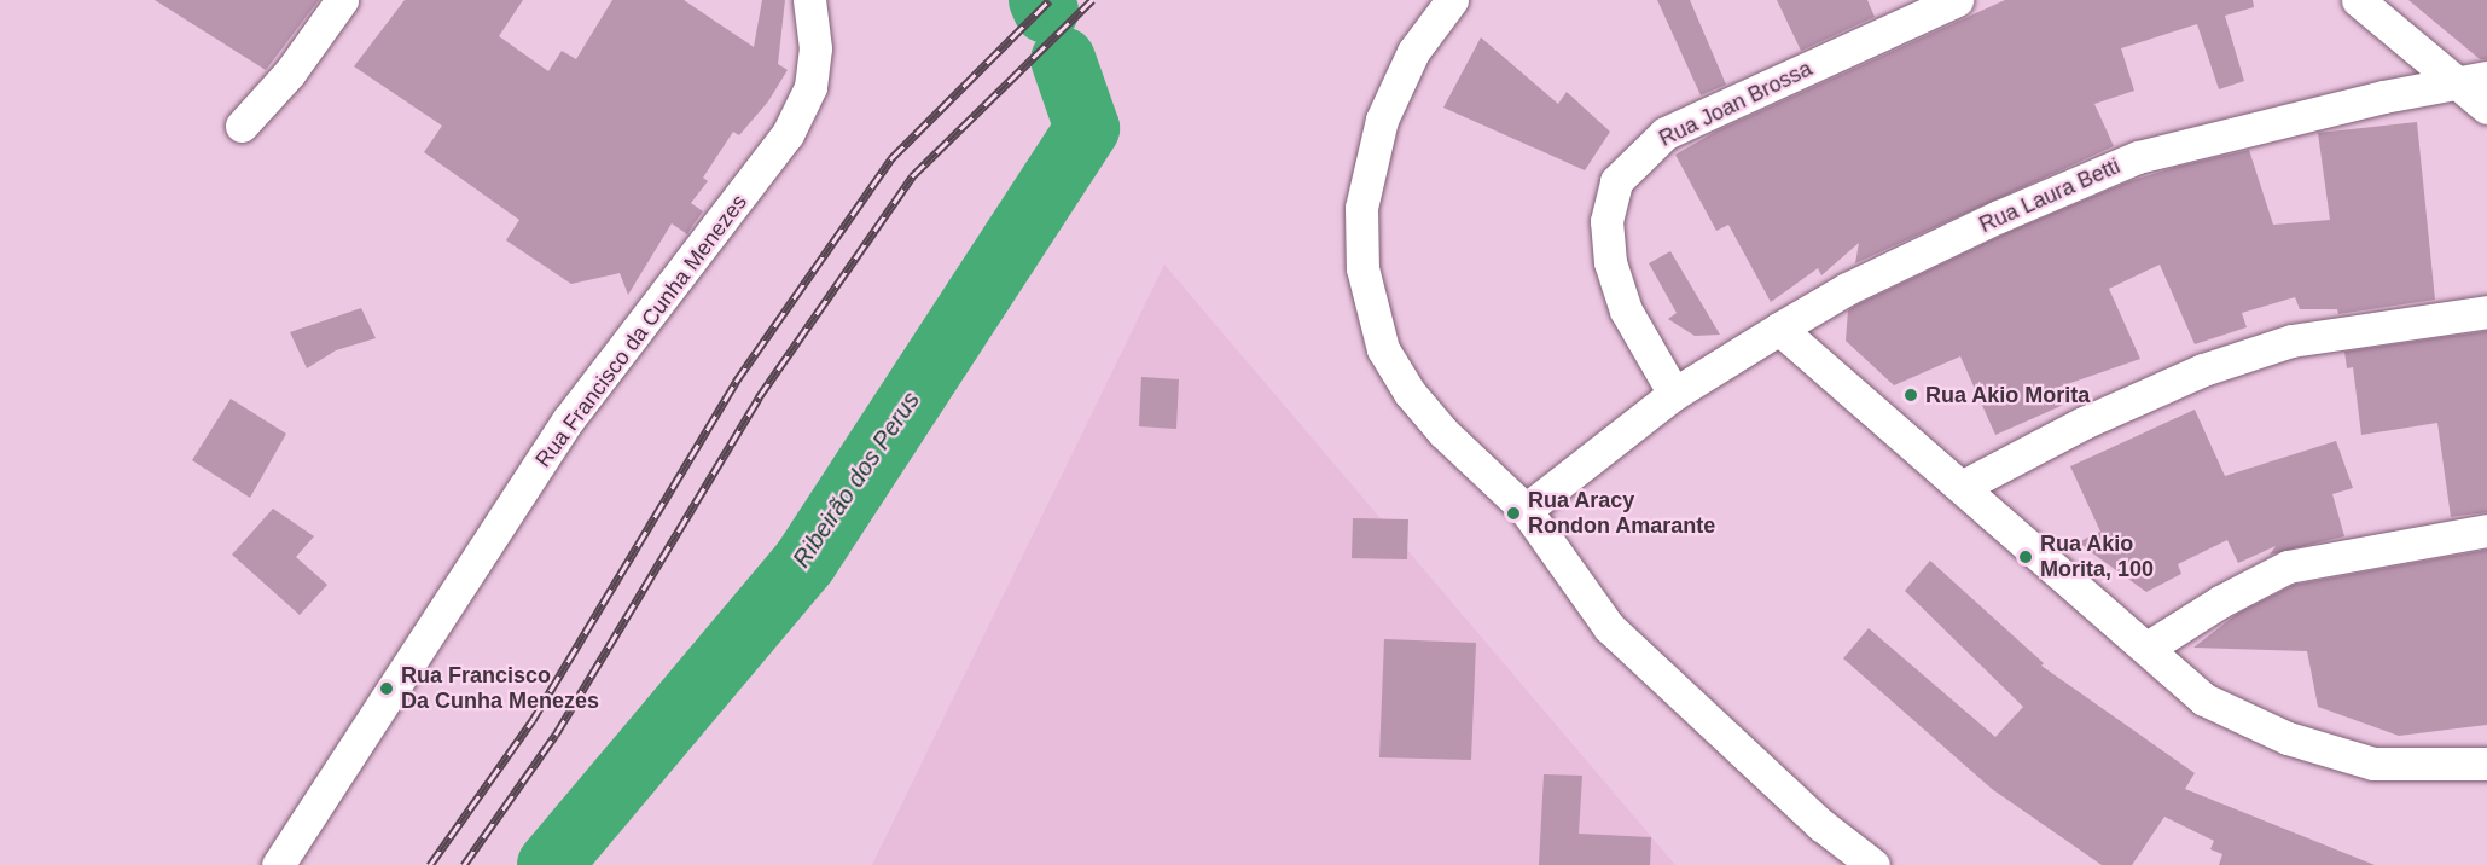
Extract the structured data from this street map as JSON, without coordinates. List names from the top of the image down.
{
  "streets": {
    "street": ["Rua Joan Brossa", "Rua Laura Betti", "Rua Francisco da Cunha Menezes"]
  },
  "crossings": [
    ["Rua Joan Brossa", "Rua Laura Betti"]
  ],
  "water": ["Ribeirão dos Perus"],
  "places": [
    "Rua Akio Morita",
    "Rua Aracy Rondon Amarante",
    "Rua Akio Morita, 100",
    "Rua Francisco Da Cunha Menezes"
  ]
}
